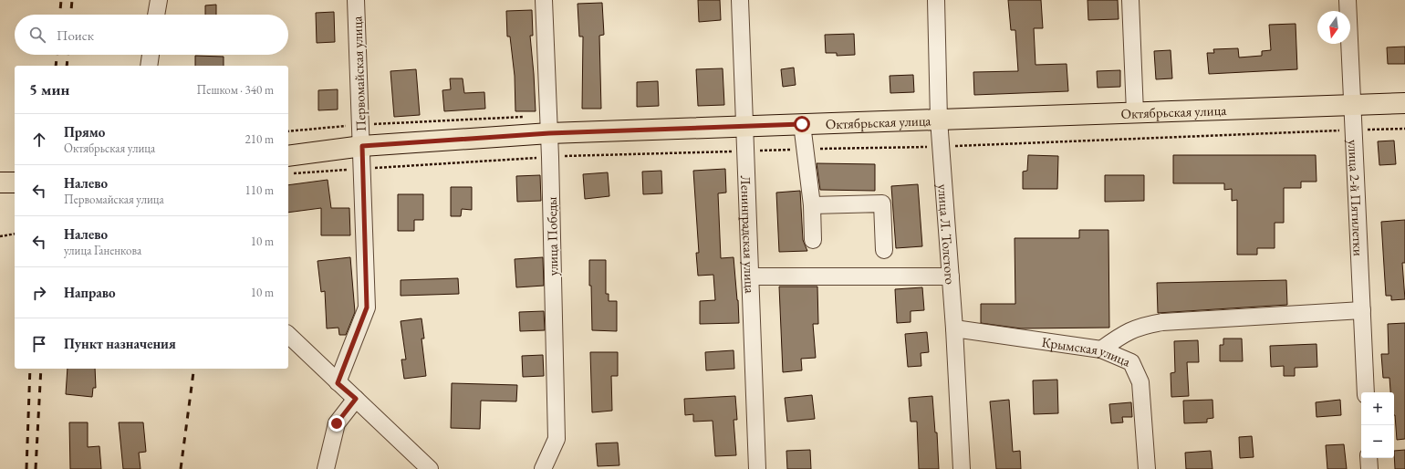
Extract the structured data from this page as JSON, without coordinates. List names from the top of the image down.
{
  "streets": {
    "main road": ["Октябрьская улица"],
    "street": [
      "Первомайская улица",
      "улица 2-й Пятилетки",
      "Ленинградская улица",
      "улица Л. Толстого",
      "улица Победы",
      "Крымская улица"
    ]
  },
  "crossings": [
    ["Первомайская улица", "Октябрьская улица"],
    ["Октябрьская улица", "улица 2-й Пятилетки"],
    ["Октябрьская улица", "Ленинградская улица"],
    ["Октябрьская улица", "улица Л. Толстого"],
    ["Октябрьская улица", "улица Победы"],
    ["улица Л. Толстого", "Крымская улица"]
  ],
  "north": "bottom",
  "page": {
    "search": "Поиск",
    "heading": ["5 мин", "Пешком · 340 m"],
    "list": [
      ["Прямо", "Октябрьская улица", "210 m"],
      ["Налево", "Первомайская улица", "110 m"],
      ["Налево", "улица Ганенкова", "10 m"],
      ["Направо", "10 m"],
      "Пункт назначения"
    ],
    "map_buttons": ["+", "−"]
  }
}
